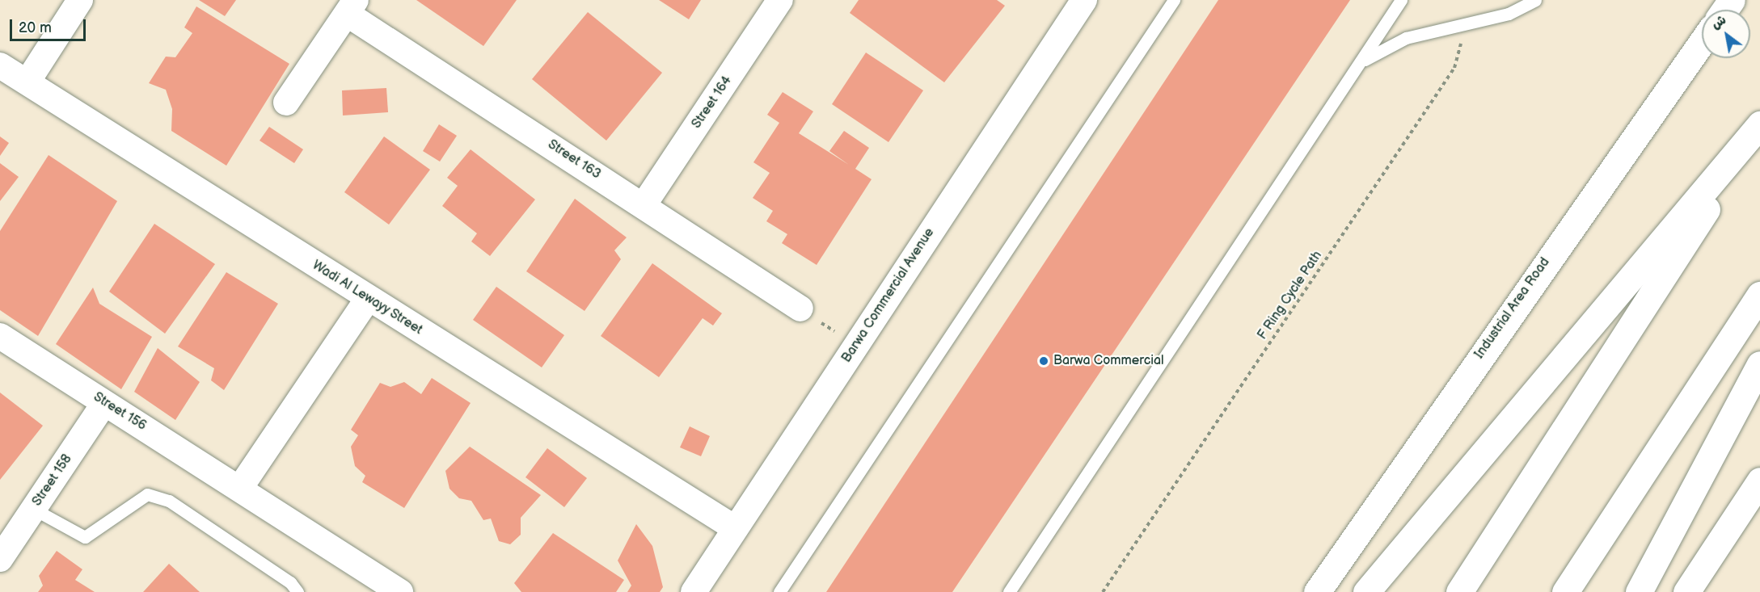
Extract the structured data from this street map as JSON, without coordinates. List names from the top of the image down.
{
  "streets": {
    "main road": ["Industrial Area Road"],
    "street": [
      "Street 164",
      "Street 163",
      "Barwa Commercial Avenue",
      "Wadi Al Lewayy Street",
      "Street 156",
      "Street 158"
    ],
    "path": ["F Ring Cycle Path"]
  },
  "crossings": [
    ["Street 164", "Street 163"],
    ["Barwa Commercial Avenue", "Wadi Al Lewayy Street"],
    ["Street 156", "Street 158"]
  ],
  "places": ["Barwa Commercial"],
  "scale_bar": "20 m",
  "north": "top left"
}
